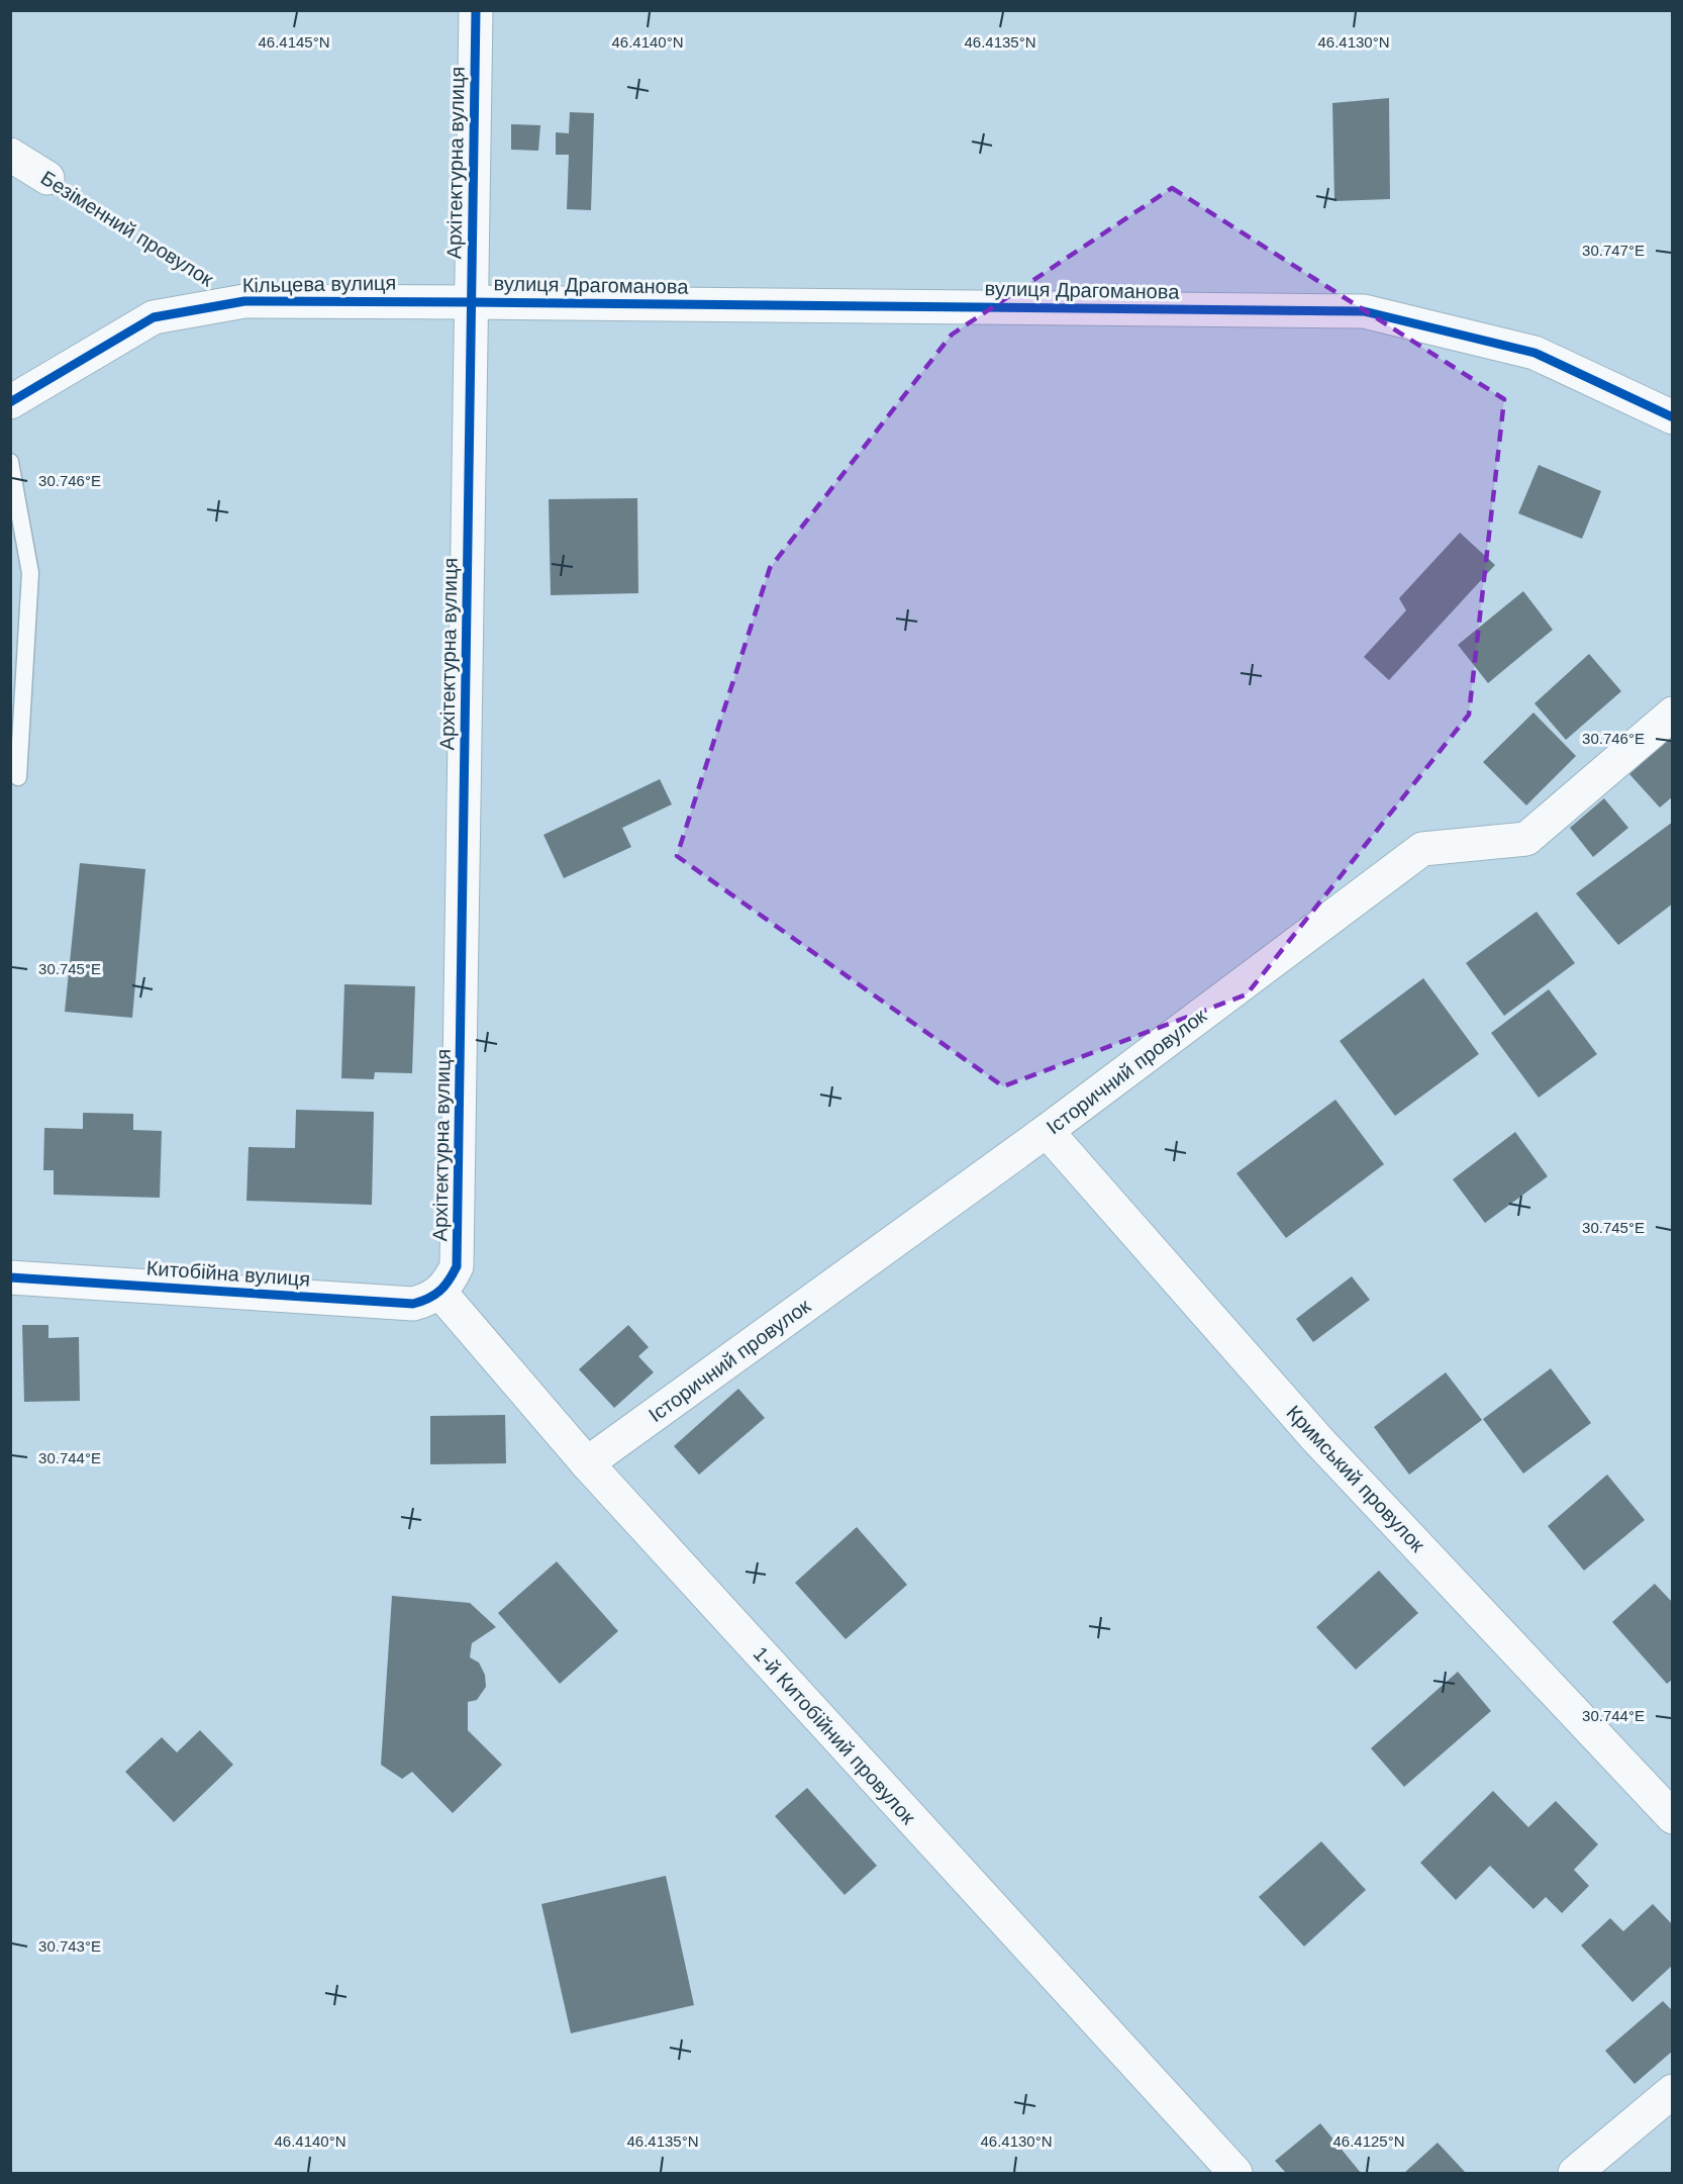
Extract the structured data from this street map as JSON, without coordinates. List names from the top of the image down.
{
  "streets": {
    "street": [
      "Архітектурна вулиця",
      "Безіменний провулок",
      "Кільцева вулиця",
      "вулиця Драгоманова",
      "Історичний провулок",
      "Китобійна вулиця",
      "Кримський провулок",
      "1-й Китобійний провулок"
    ]
  },
  "crossings": [
    ["Архітектурна вулиця", "Кільцева вулиця"],
    ["Архітектурна вулиця", "вулиця Драгоманова"],
    ["Архітектурна вулиця", "Китобійна вулиця"],
    ["Архітектурна вулиця", "1-й Китобійний провулок"],
    ["Безіменний провулок", "Кільцева вулиця"],
    ["Кільцева вулиця", "вулиця Драгоманова"],
    ["Історичний провулок", "Кримський провулок"],
    ["Історичний провулок", "1-й Китобійний провулок"],
    ["Китобійна вулиця", "1-й Китобійний провулок"]
  ],
  "coordinates": [
    "46.4145°N",
    "46.4140°N",
    "46.4135°N",
    "46.4130°N",
    "30.747°E",
    "30.746°E",
    "30.745°E",
    "30.744°E",
    "30.743°E",
    "46.4125°N"
  ]
}
